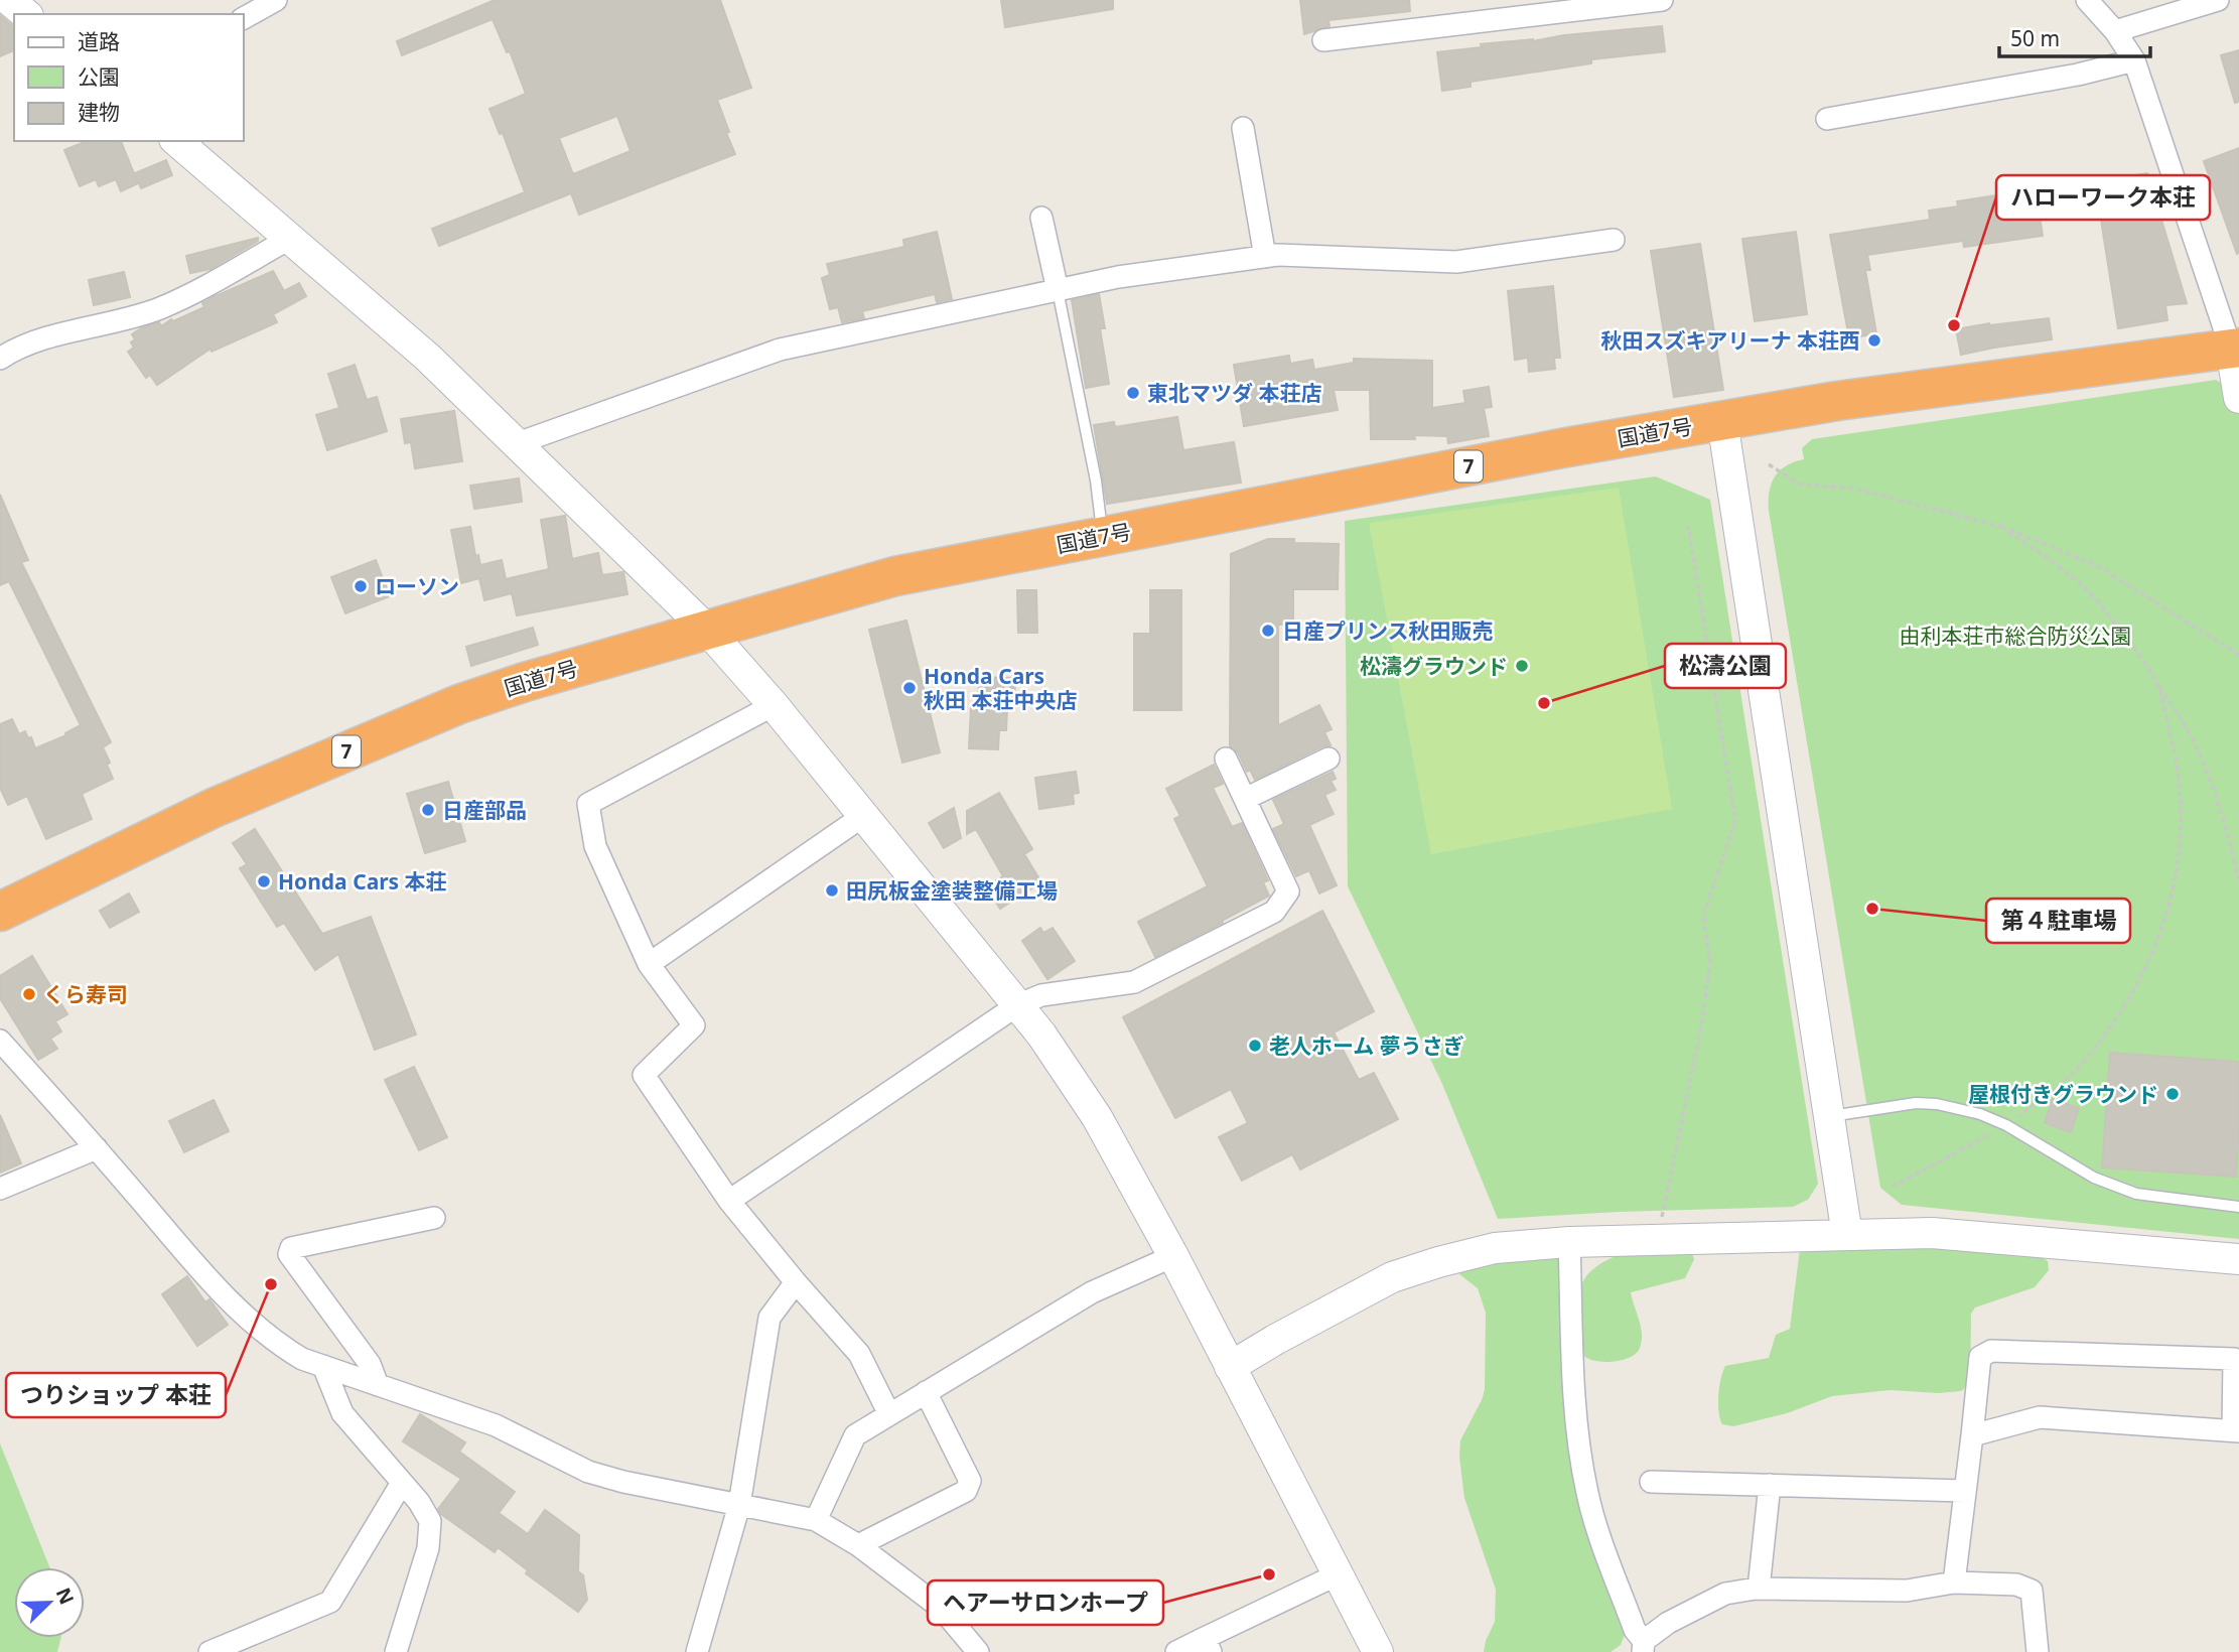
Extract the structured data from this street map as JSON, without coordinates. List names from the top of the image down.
{
  "streets": {
    "highway": ["国道7号", "7"]
  },
  "parks": ["由利本荘市総合防災公園"],
  "places": [
    "ハローワーク本荘",
    "秋田スズキアリーナ 本荘西",
    "東北マツダ 本荘店",
    "ローソン",
    "日産プリンス秋田販売",
    "松濤グラウンド",
    "Honda Cars 秋田 本荘中央店",
    "松濤公園",
    "日産部品",
    "Honda Cars 本荘",
    "田尻板金塗装整備工場",
    "第４駐車場",
    "くら寿司",
    "老人ホーム 夢うさぎ",
    "屋根付きグラウンド",
    "つりショップ 本荘",
    "ヘアーサロンホープ"
  ],
  "legend": ["道路", "公園", "建物"],
  "scale_bar": "50 m",
  "north": "top right"
}
